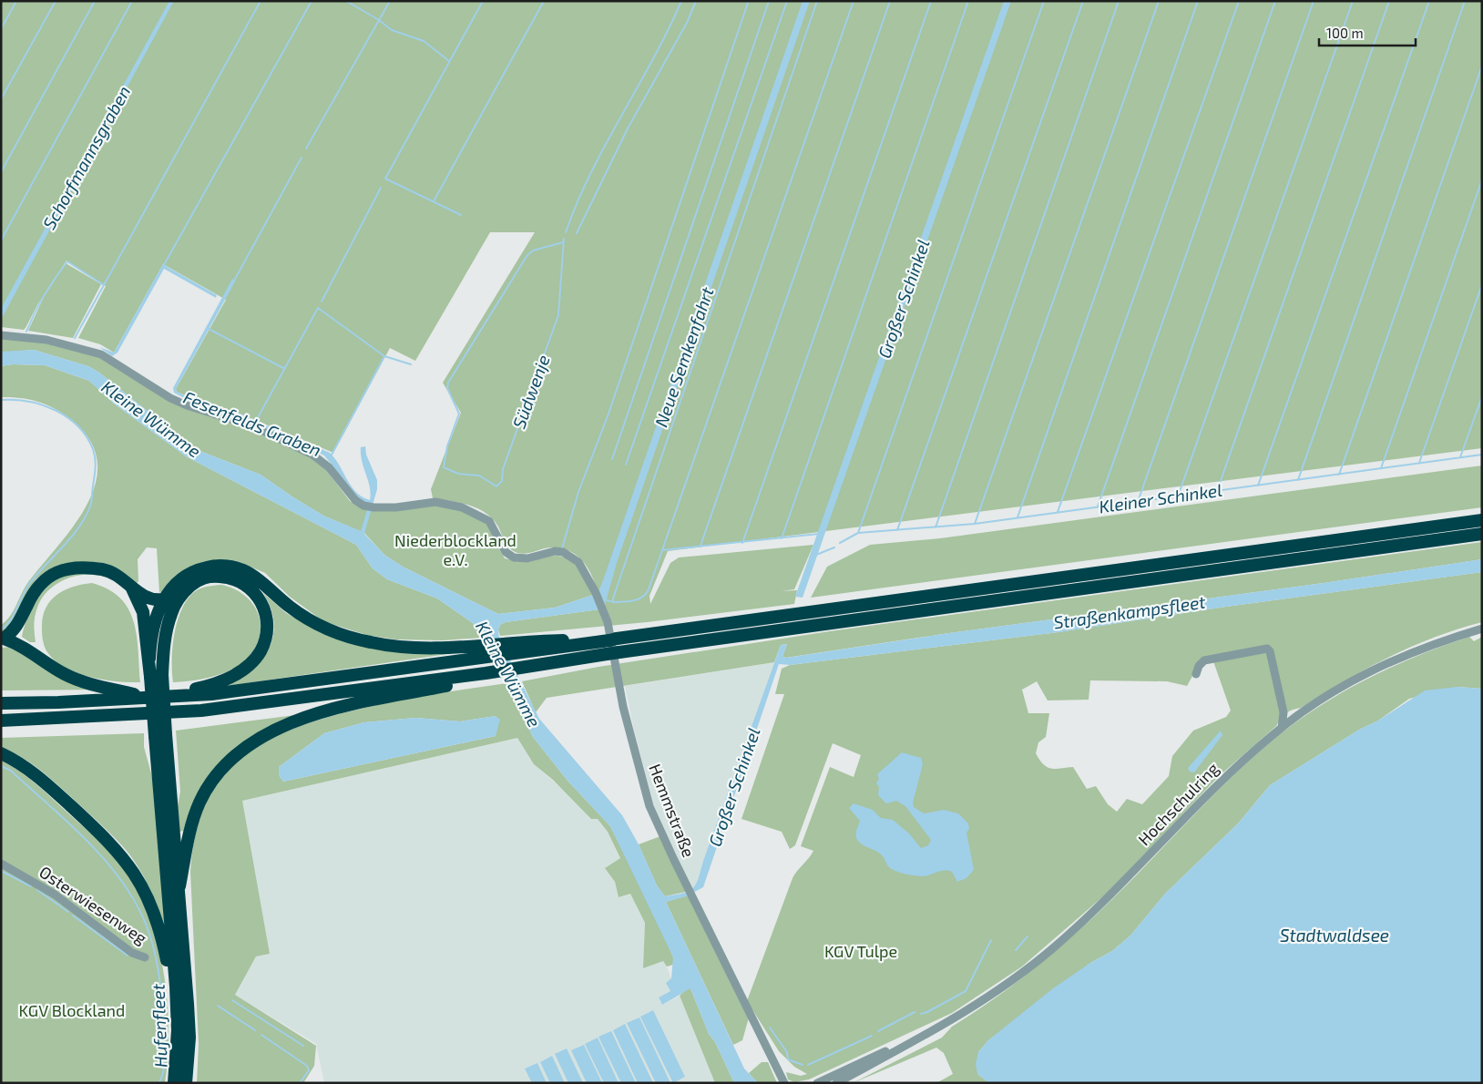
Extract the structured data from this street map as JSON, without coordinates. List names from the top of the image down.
{
  "streets": {
    "street": ["Hochschulring", "Hemmstraße", "Osterwiesenweg"]
  },
  "water": [
    "Schorfmannsgraben",
    "Großer Schinkel",
    "Neue Semkenfahrt",
    "Südwenje",
    "Kleine Wümme",
    "Fesenfelds Graben",
    "Kleiner Schinkel",
    "Straßenkampsfleet",
    "Stadtwaldsee",
    "Hufenfleet"
  ],
  "parks": ["Niederblockland e.V.", "KGV Tulpe", "KGV Blockland"],
  "scale_bar": "100 m"
}
